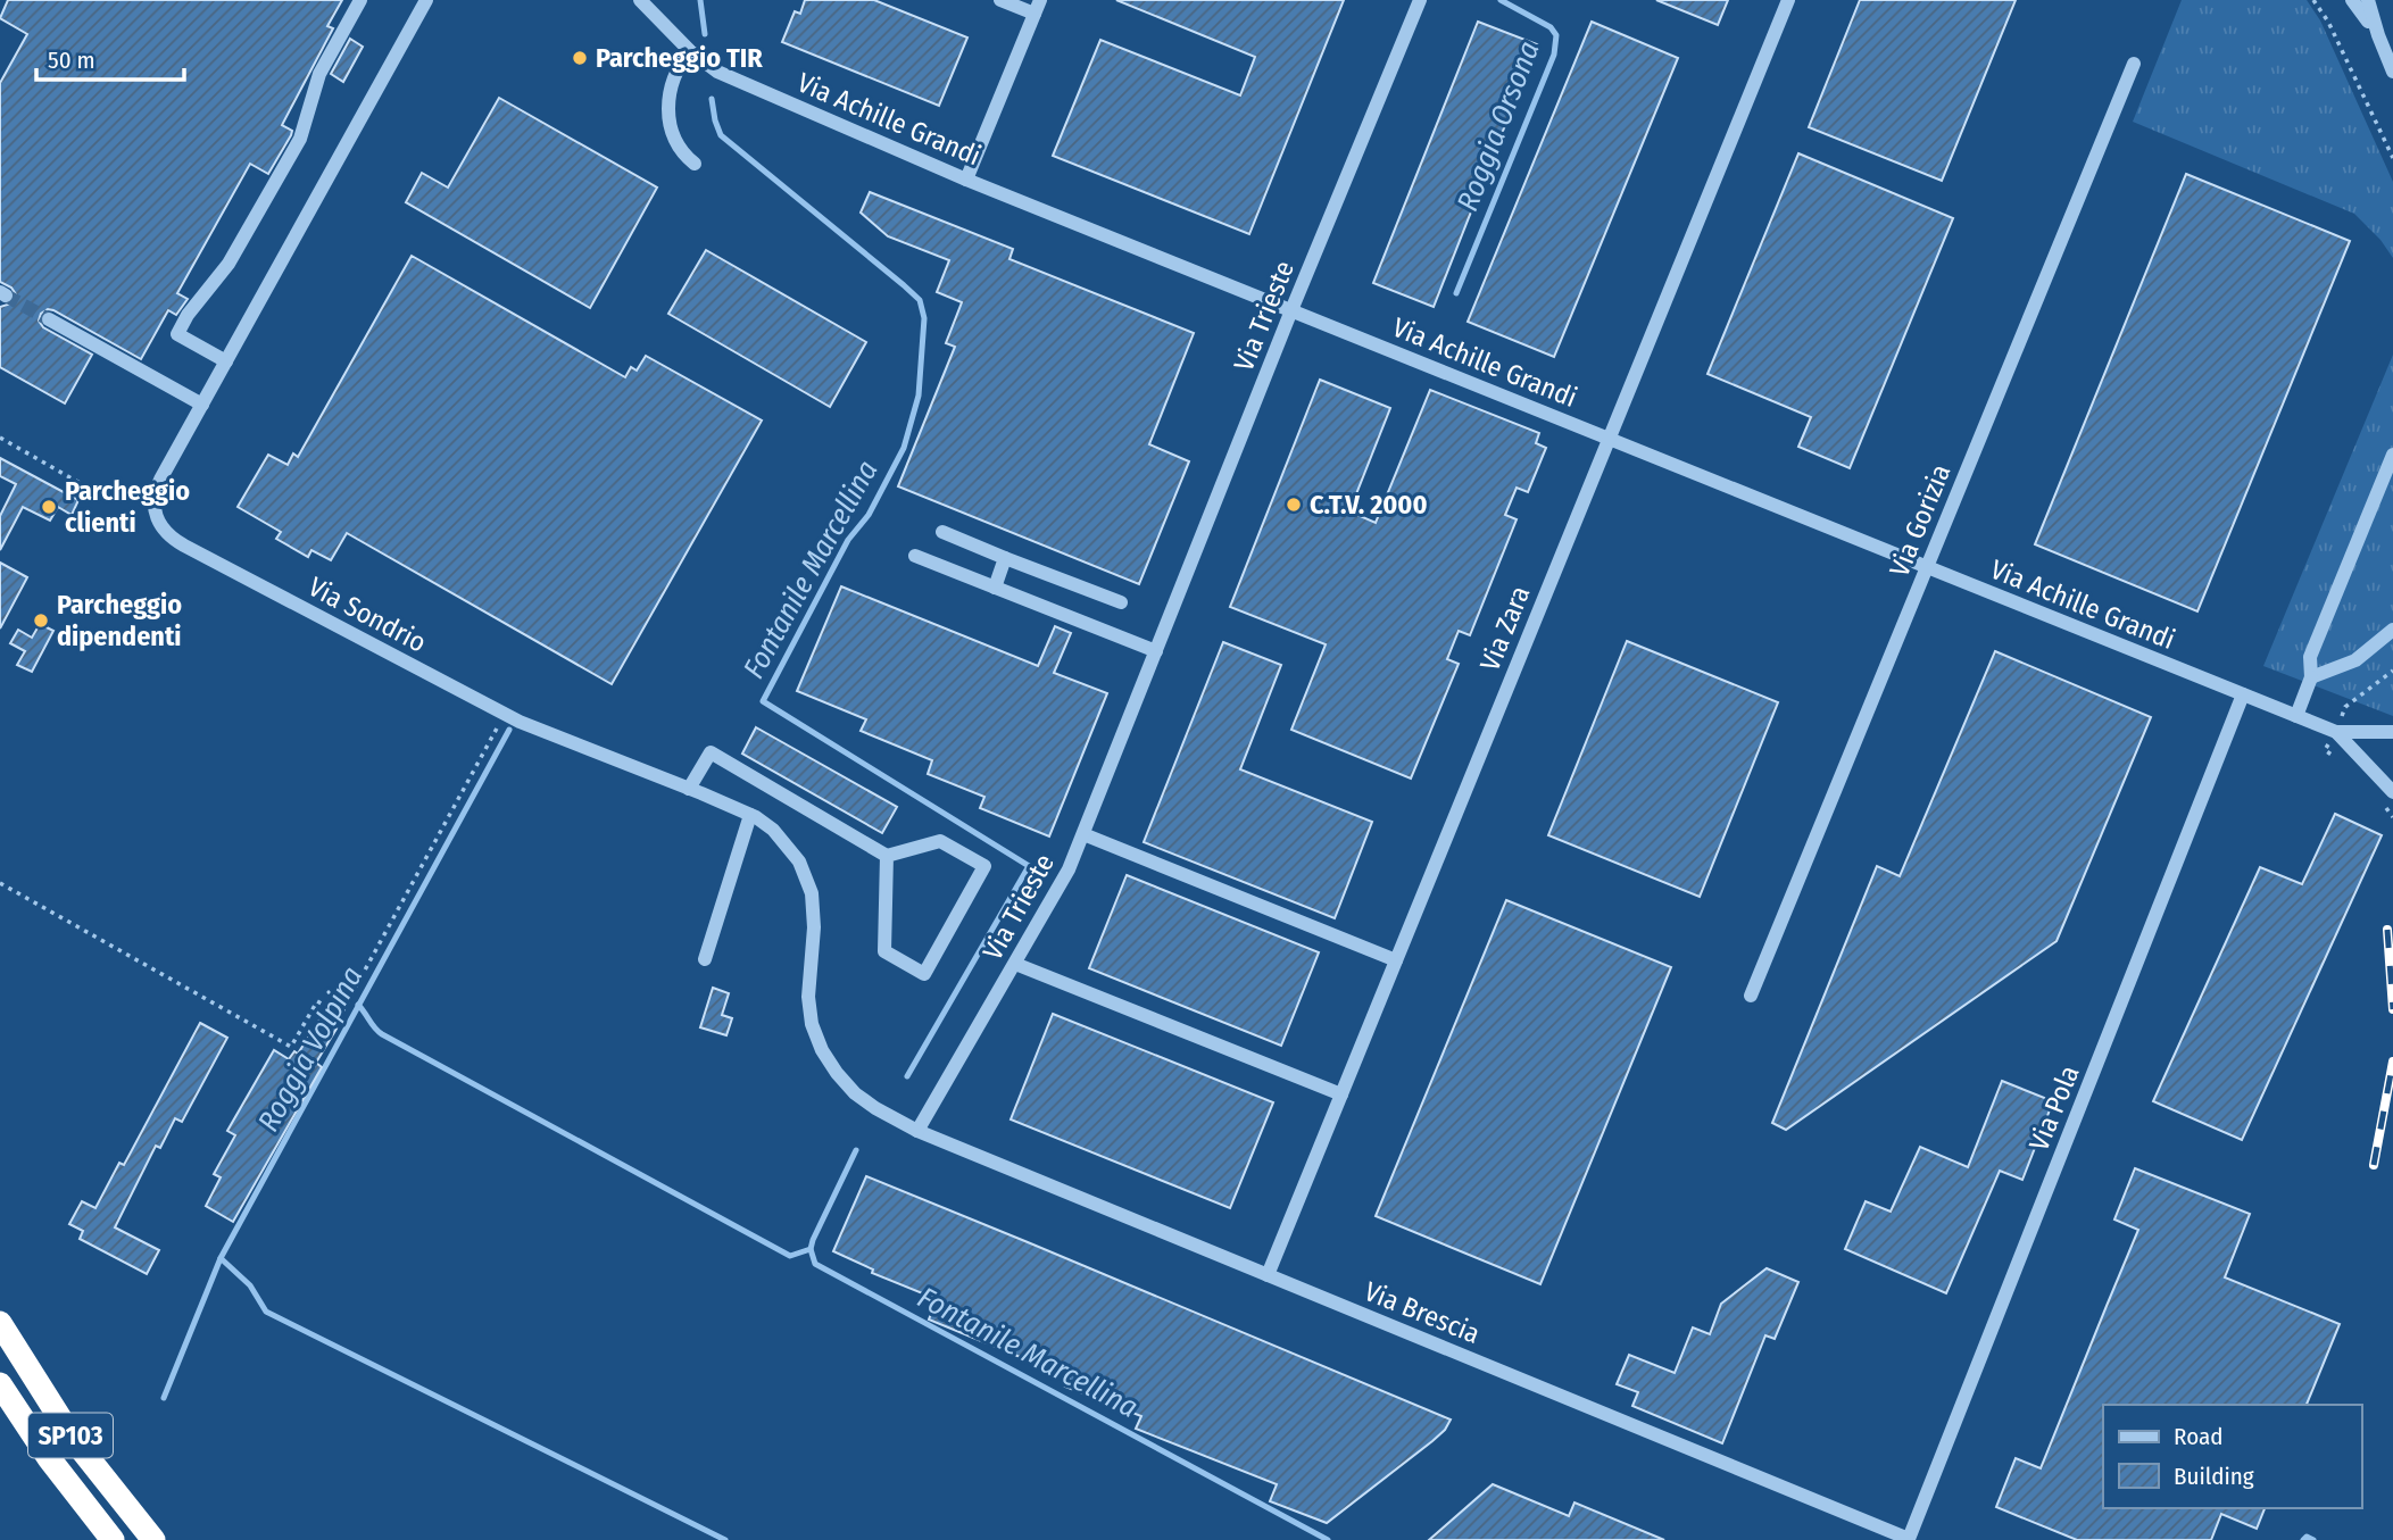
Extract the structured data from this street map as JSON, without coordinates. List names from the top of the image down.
{
  "streets": {
    "highway": ["SP103"],
    "street": [
      "Via Achille Grandi",
      "Via Trieste",
      "Via Gorizia",
      "Via Sondrio",
      "Via Zara",
      "Via Pola",
      "Via Brescia"
    ]
  },
  "crossings": [
    ["Via Achille Grandi", "Via Trieste"],
    ["Via Achille Grandi", "Via Gorizia"],
    ["Via Achille Grandi", "Via Zara"],
    ["Via Achille Grandi", "Via Pola"],
    ["Via Trieste", "Via Sondrio"],
    ["Via Trieste", "Via Brescia"],
    ["Via Sondrio", "Via Brescia"],
    ["Via Zara", "Via Brescia"],
    ["Via Pola", "Via Brescia"]
  ],
  "water": ["Roggia Orsona", "Fontanile Marcellina", "Roggia Volpina"],
  "places": [
    "Parcheggio TIR",
    "C.T.V. 2000",
    "Parcheggio clienti",
    "Parcheggio dipendenti"
  ],
  "legend": ["Road", "Building"],
  "scale_bar": "50 m"
}
